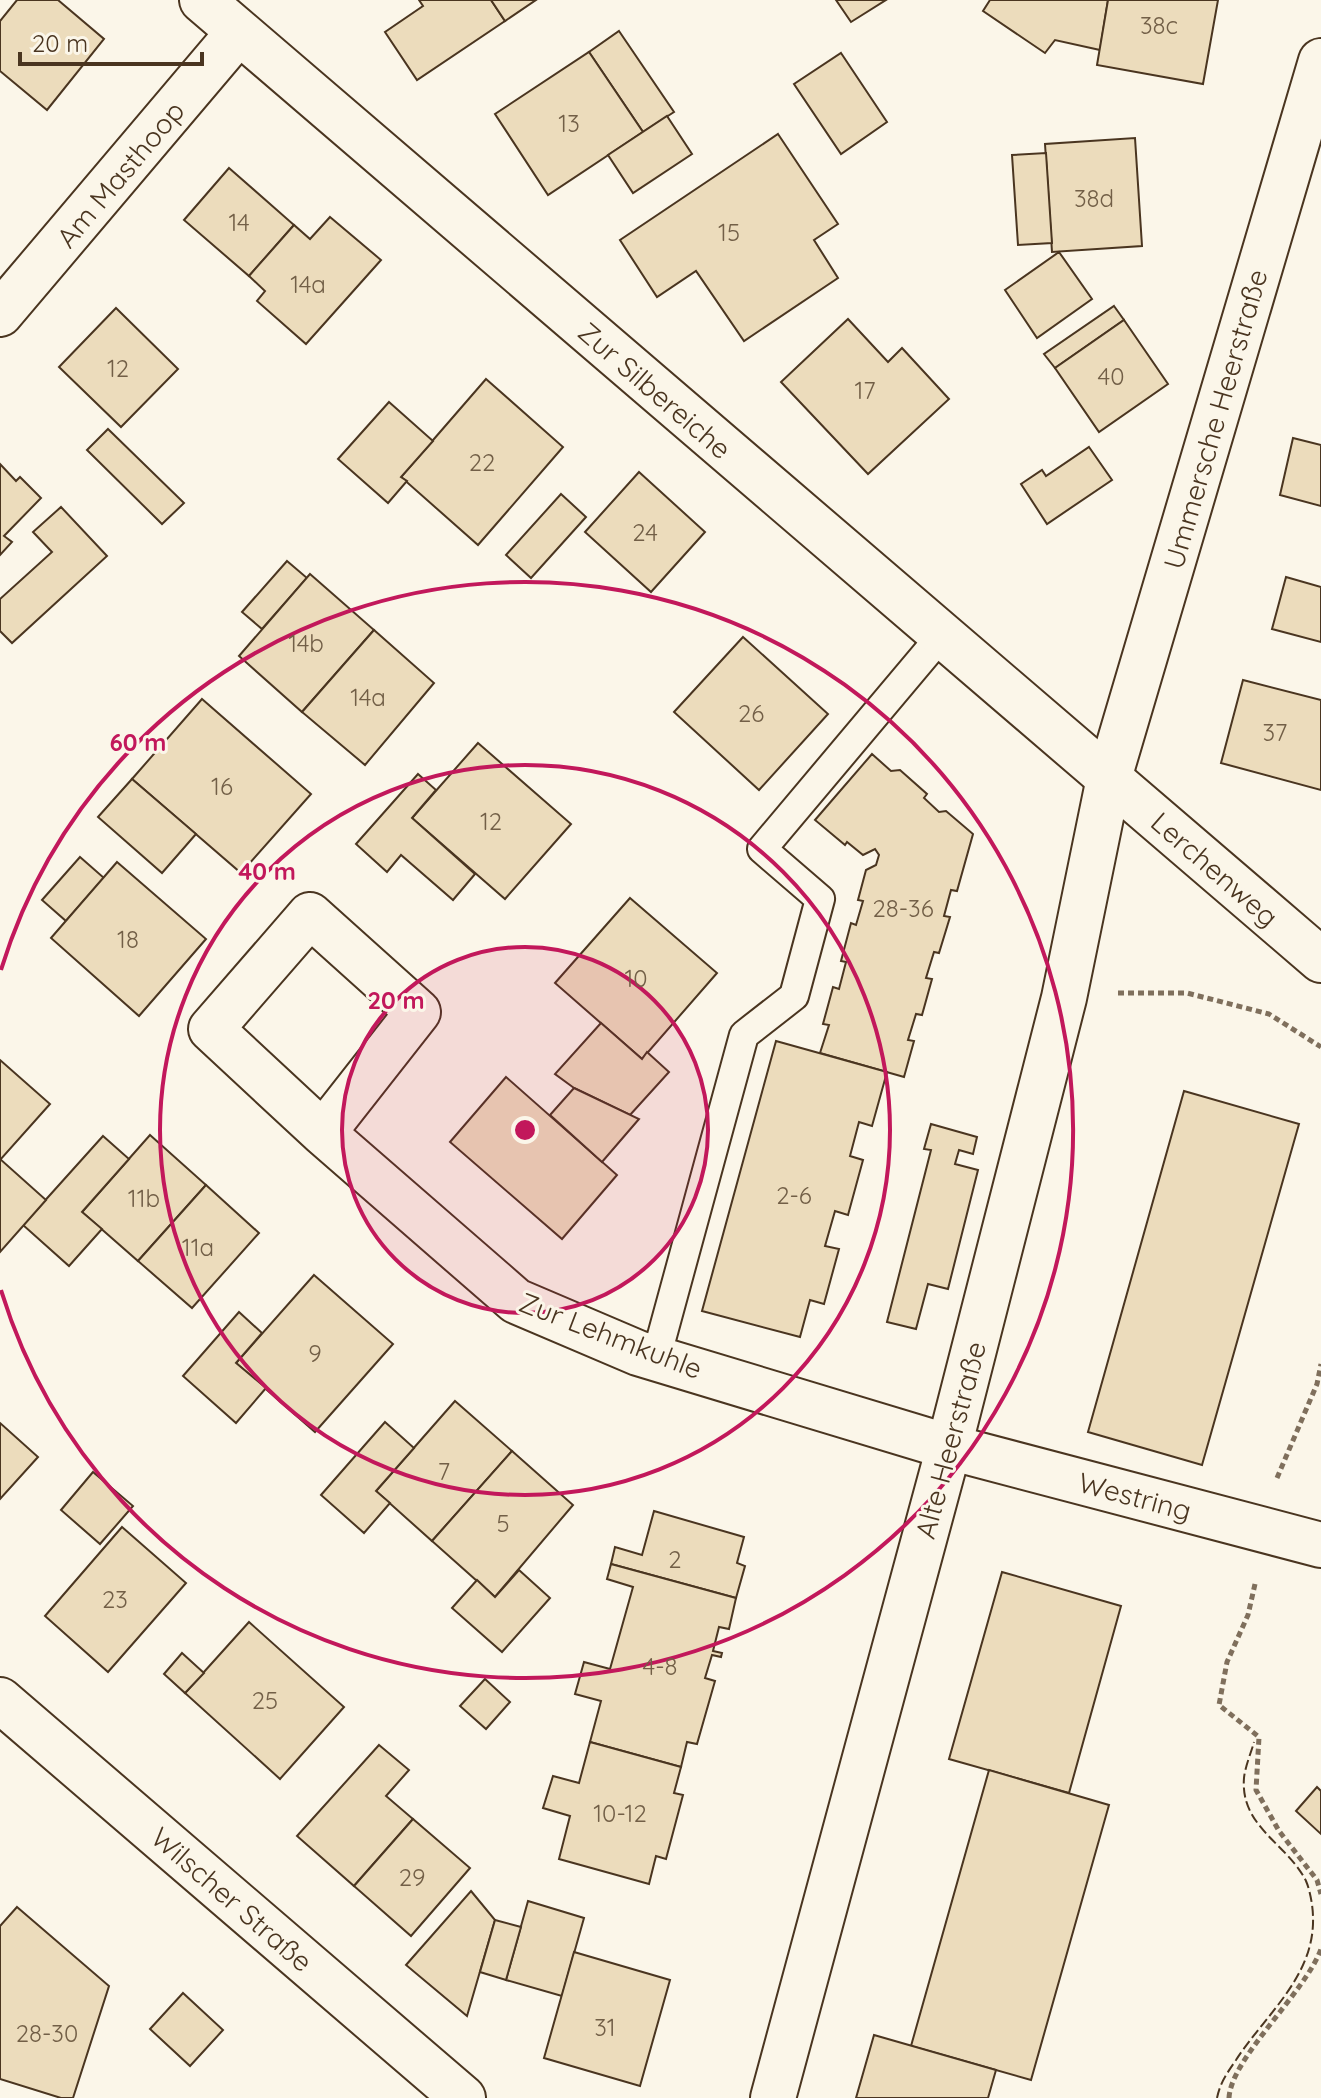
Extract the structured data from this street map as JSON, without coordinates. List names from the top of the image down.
{
  "streets": {
    "street": [
      "Am Masthoop",
      "Zur Silbereiche",
      "Ummersche Heerstraße",
      "Lerchenweg",
      "Zur Lehmkuhle",
      "Alte Heerstraße",
      "Westring",
      "Wilscher Straße"
    ]
  },
  "crossings": [
    ["Am Masthoop", "Zur Silbereiche"],
    ["Zur Silbereiche", "Ummersche Heerstraße"],
    ["Zur Silbereiche", "Lerchenweg"],
    ["Zur Silbereiche", "Alte Heerstraße"],
    ["Ummersche Heerstraße", "Lerchenweg"],
    ["Ummersche Heerstraße", "Alte Heerstraße"],
    ["Lerchenweg", "Alte Heerstraße"],
    ["Zur Lehmkuhle", "Alte Heerstraße"],
    ["Zur Lehmkuhle", "Westring"],
    ["Alte Heerstraße", "Westring"]
  ],
  "house_numbers": [
    "38c",
    "13",
    "38d",
    "14",
    "15",
    "14a",
    "12",
    "40",
    "17",
    "22",
    "24",
    "14b",
    "14a",
    "26",
    "37",
    "16",
    "12",
    "28-36",
    "18",
    "10",
    "2-6",
    "11b",
    "11a",
    "9",
    "7",
    "5",
    "2",
    "23",
    "4-8",
    "25",
    "10-12",
    "29",
    "31",
    "28-30"
  ],
  "scale_bar": "20 m",
  "rings": ["60 m", "40 m", "20 m"]
}
